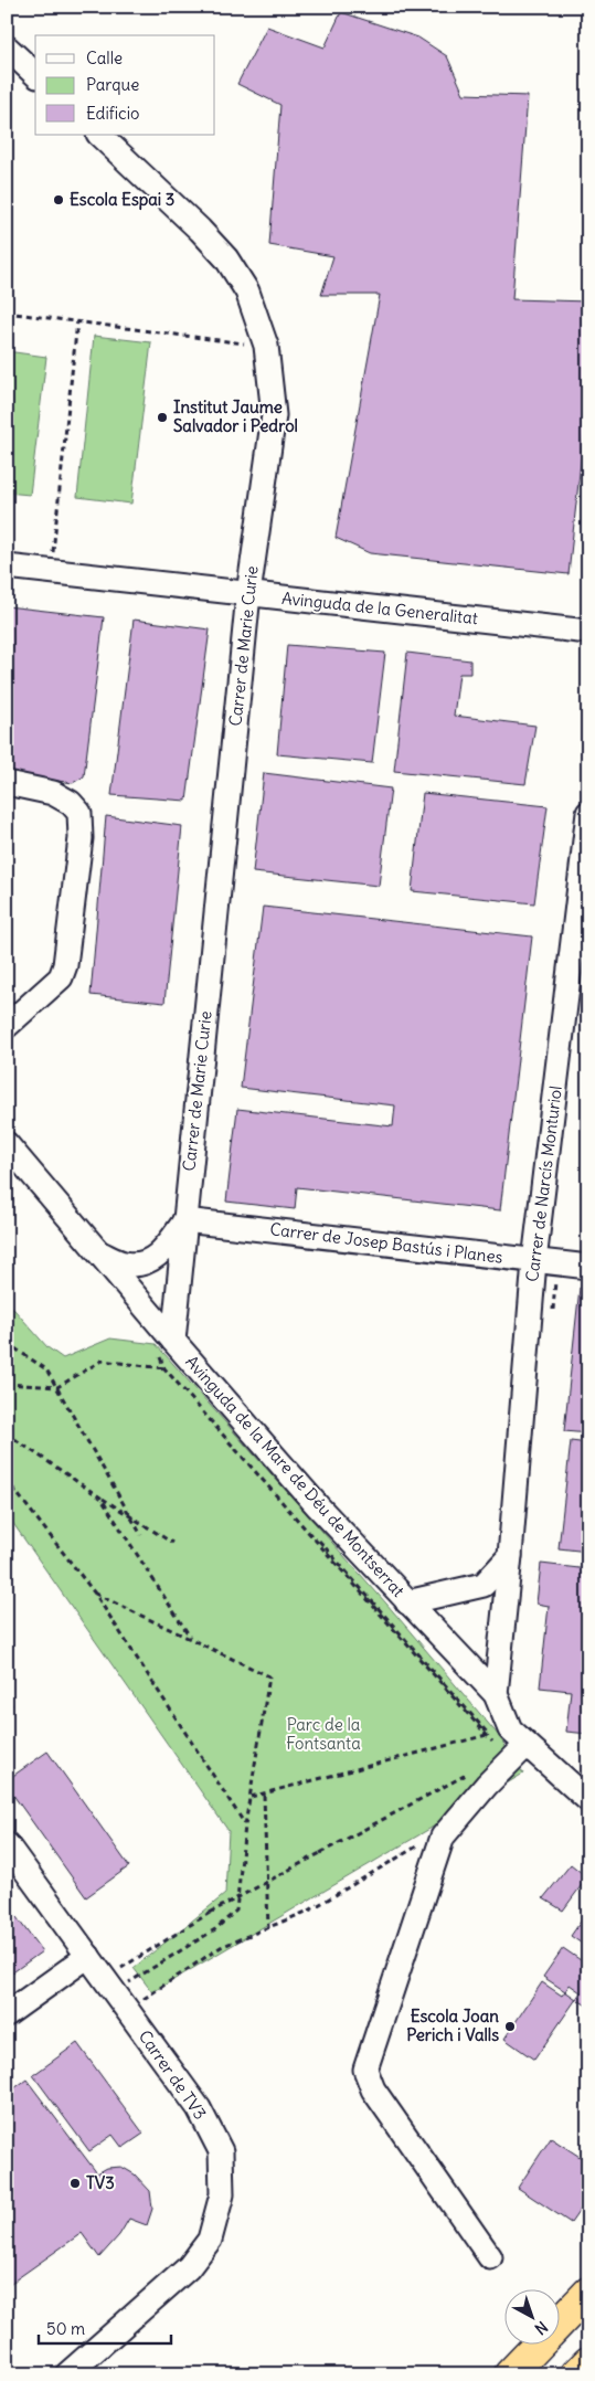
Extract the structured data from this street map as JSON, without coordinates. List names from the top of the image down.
{
  "streets": {
    "street": [
      "Avinguda de la Generalitat",
      "Carrer de Marie Curie",
      "Carrer de Narcís Monturiol",
      "Carrer de Josep Bastús i Planes",
      "Avinguda de la Mare de Déu de Montserrat",
      "Carrer de TV3"
    ]
  },
  "crossings": [
    ["Avinguda de la Generalitat", "Carrer de Marie Curie"],
    ["Carrer de Marie Curie", "Carrer de Josep Bastús i Planes"],
    ["Carrer de Marie Curie", "Avinguda de la Mare de Déu de Montserrat"],
    ["Carrer de Narcís Monturiol", "Carrer de Josep Bastús i Planes"],
    ["Carrer de Narcís Monturiol", "Avinguda de la Mare de Déu de Montserrat"]
  ],
  "parks": ["Parc de la Fontsanta"],
  "places": [
    "Escola Espai 3",
    "Institut Jaume Salvador i Pedrol",
    "Escola Joan Perich i Valls",
    "TV3"
  ],
  "legend": ["Calle", "Parque", "Edificio"],
  "scale_bar": "50 m",
  "north": "bottom right"
}
